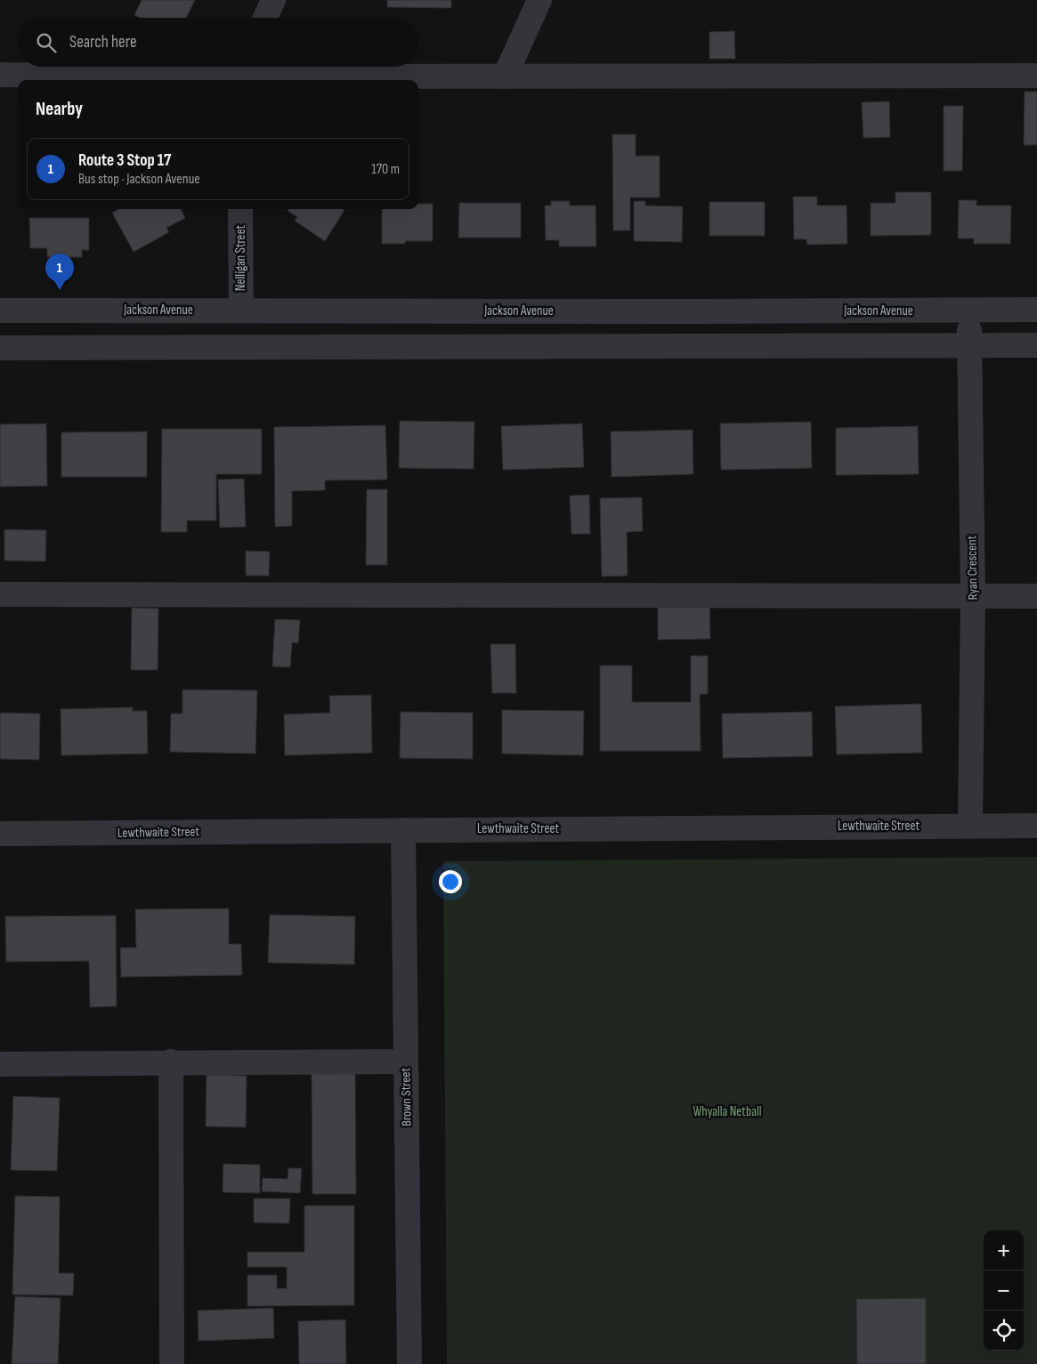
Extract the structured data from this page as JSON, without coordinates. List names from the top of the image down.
{
  "streets": {
    "street": [
      "Nelligan Street",
      "Jackson Avenue",
      "Ryan Crescent",
      "Lewthwaite Street",
      "Brown Street"
    ]
  },
  "crossings": [
    ["Nelligan Street", "Jackson Avenue"],
    ["Jackson Avenue", "Ryan Crescent"],
    ["Ryan Crescent", "Lewthwaite Street"],
    ["Lewthwaite Street", "Brown Street"]
  ],
  "parks": ["Whyalla Netball"],
  "page": {
    "search": "Search here",
    "heading": "Nearby",
    "list": [
      {
        "mark": "1",
        "name": "Route 3 Stop 17",
        "note": "Bus stop · Jackson Avenue",
        "value": "170 m"
      }
    ],
    "pins": "1",
    "map_buttons": ["+", "−"]
  }
}
